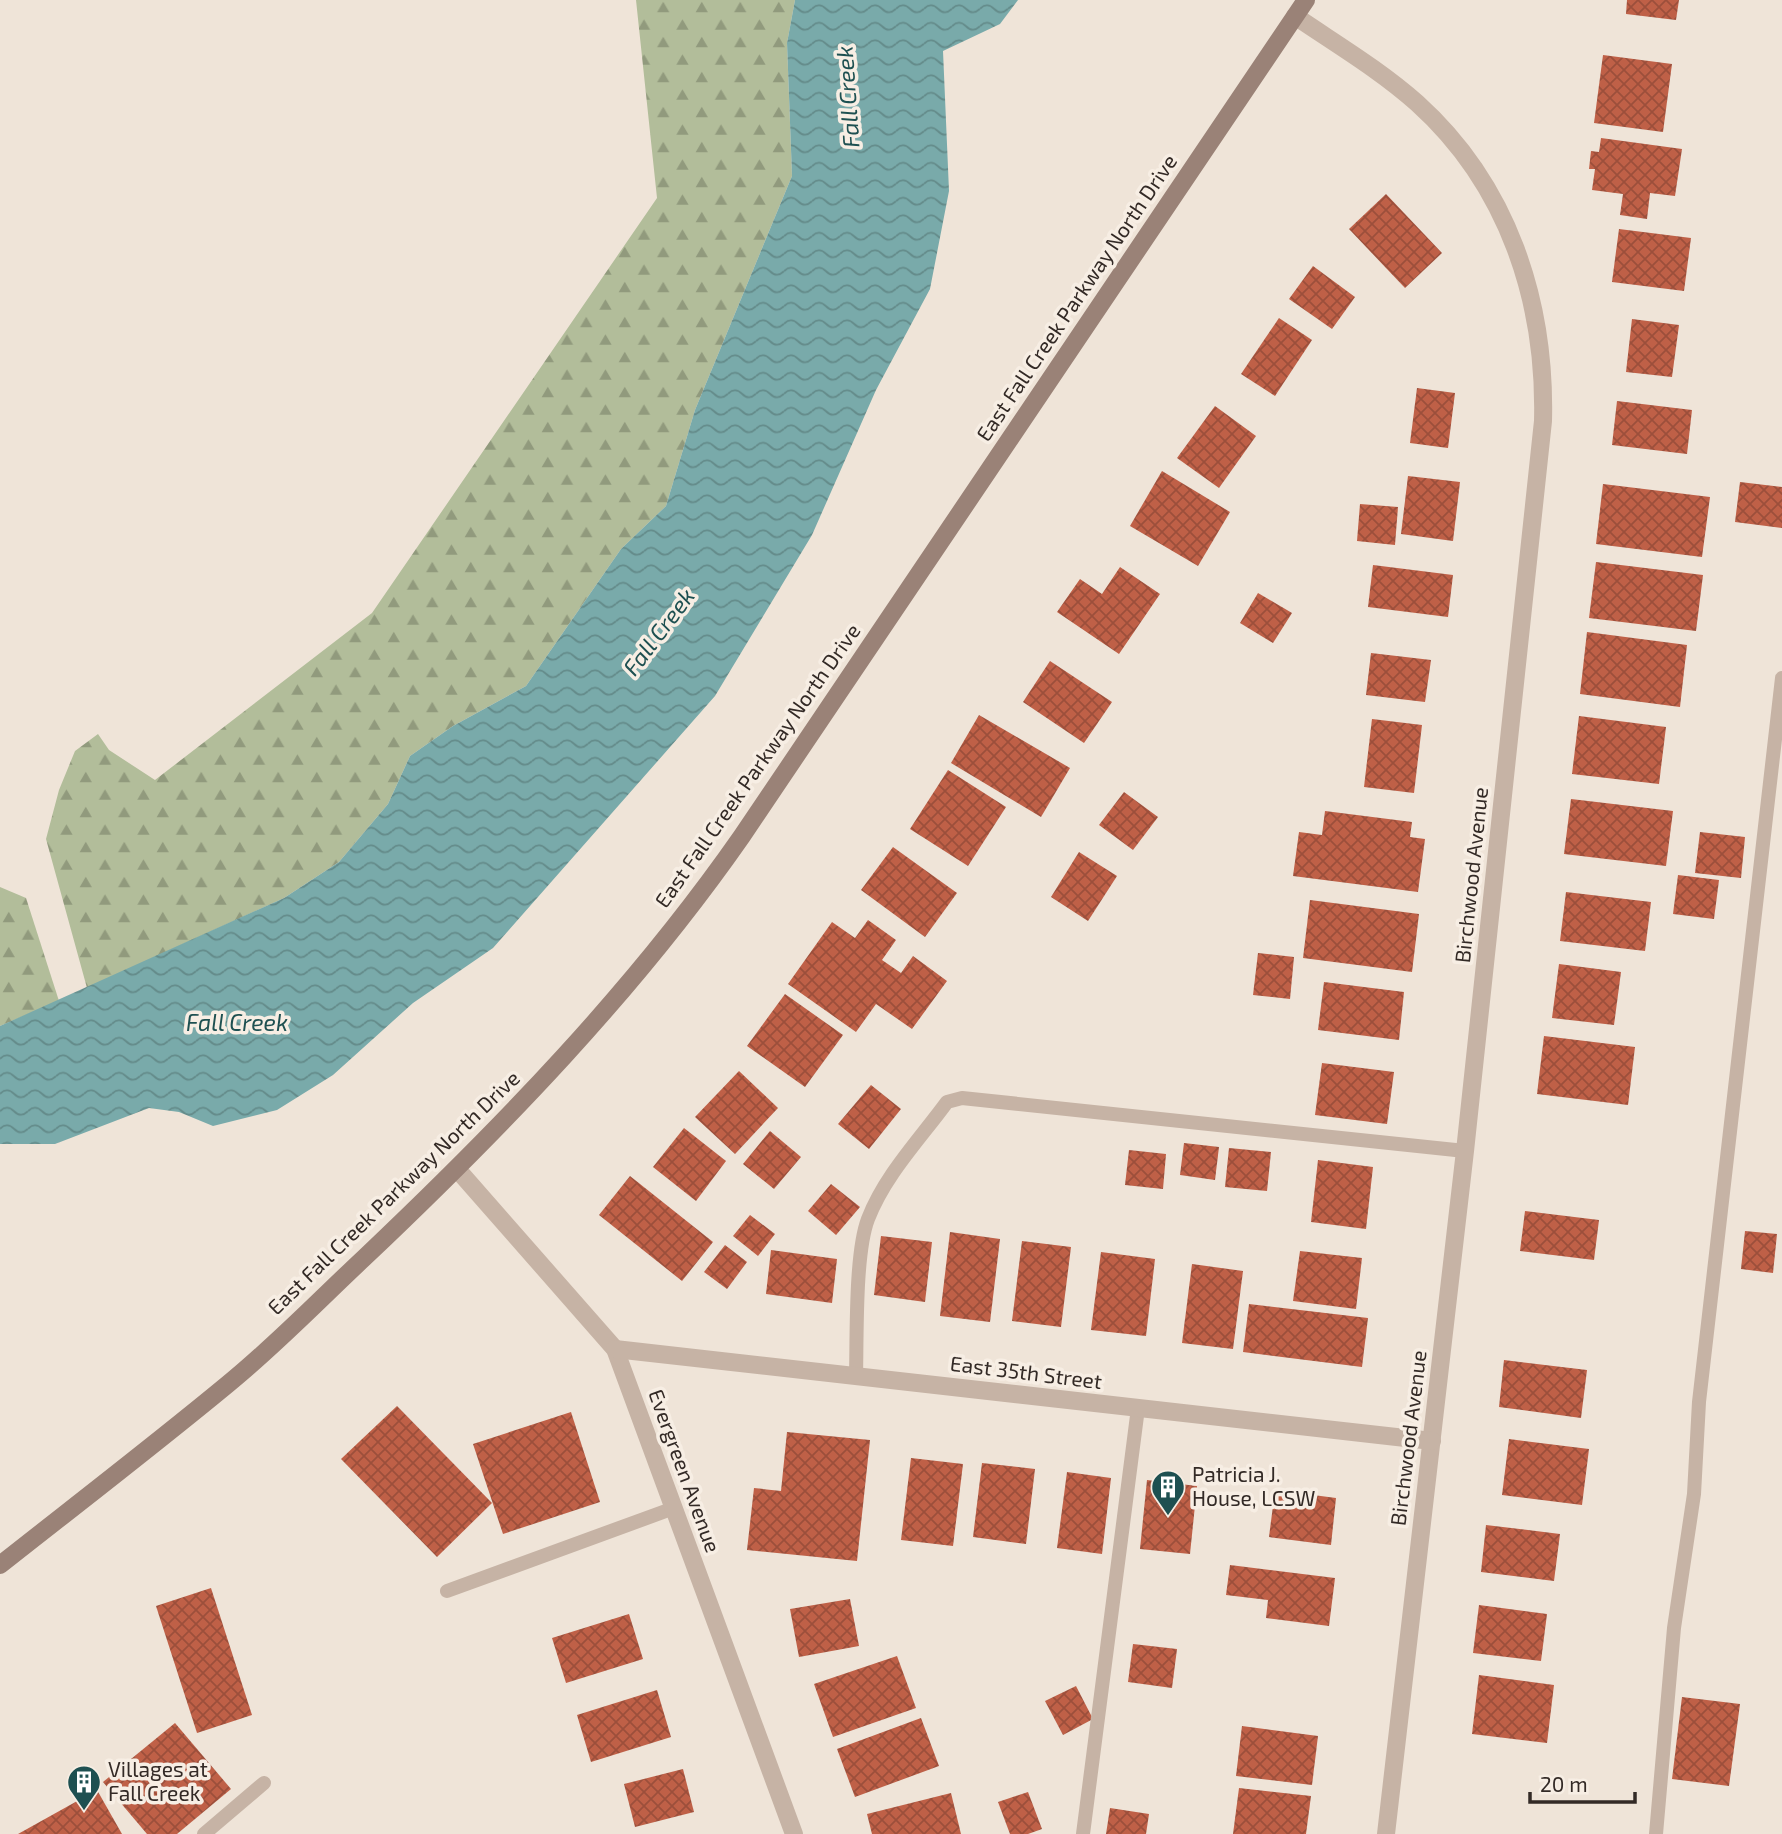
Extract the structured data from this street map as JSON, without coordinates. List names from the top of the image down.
{
  "streets": {
    "main road": ["East Fall Creek Parkway North Drive"],
    "street": ["Birchwood Avenue", "East 35th Street", "Evergreen Avenue"]
  },
  "crossings": [
    ["East Fall Creek Parkway North Drive", "Birchwood Avenue"],
    ["East Fall Creek Parkway North Drive", "Evergreen Avenue"],
    ["Birchwood Avenue", "East 35th Street"],
    ["East 35th Street", "Evergreen Avenue"]
  ],
  "water": ["Fall Creek"],
  "places": {
    "building": ["Patricia J. House, LCSW", "Villages at Fall Creek"]
  },
  "scale_bar": "20 m"
}
